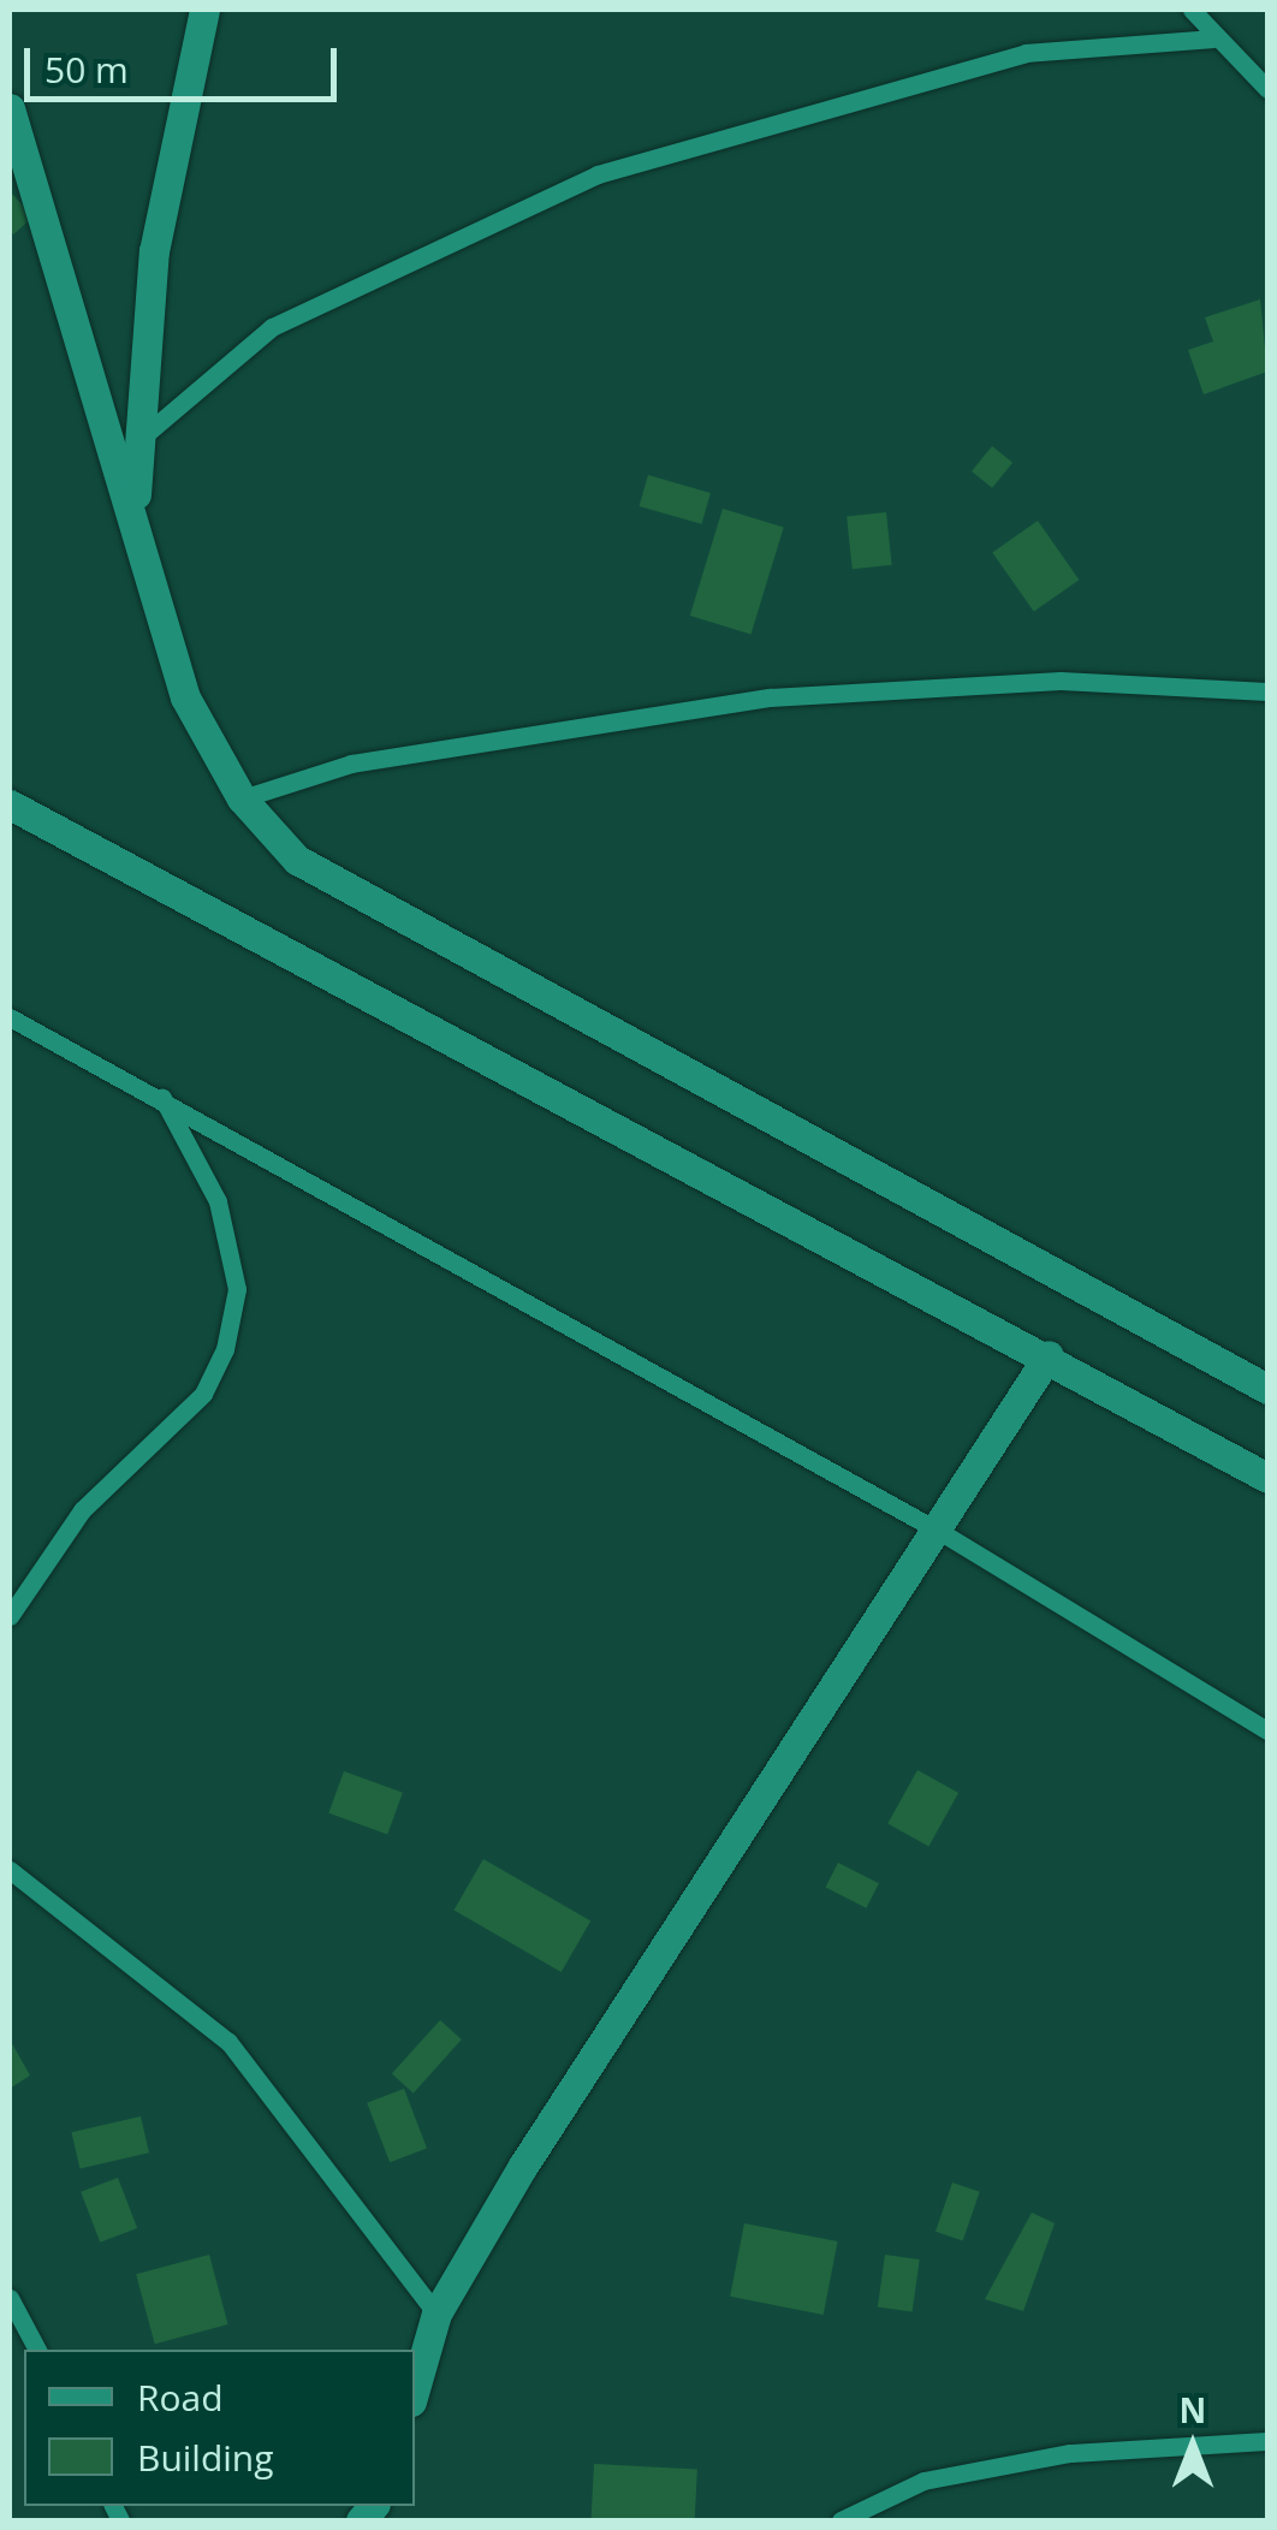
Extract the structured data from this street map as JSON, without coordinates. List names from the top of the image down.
{
  "legend": ["Road", "Building"],
  "scale_bar": "50 m",
  "north": "top"
}
